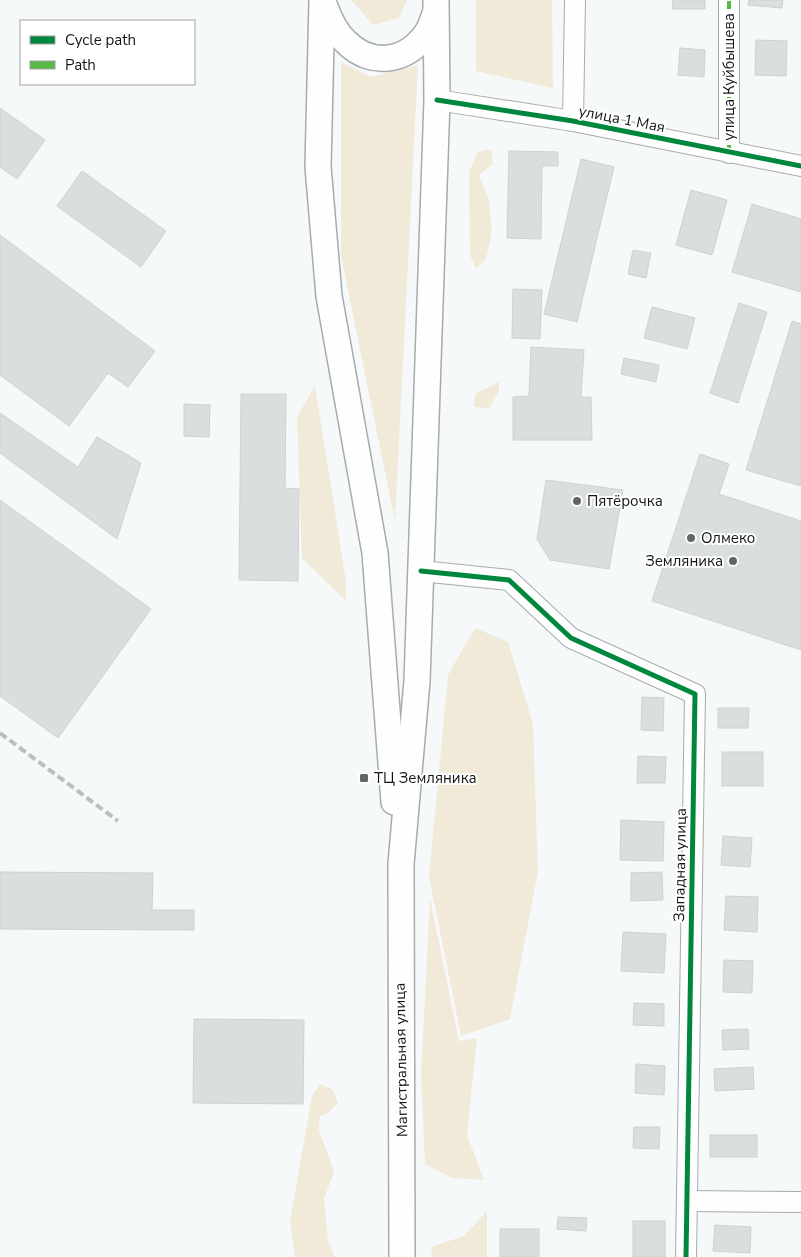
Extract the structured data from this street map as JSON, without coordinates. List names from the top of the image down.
{
  "streets": {
    "main road": ["Магистральная улица"],
    "street": ["улица Куйбышева", "улица 1 Мая", "Западная улица"]
  },
  "crossings": [
    ["улица Куйбышева", "улица 1 Мая"]
  ],
  "places": {
    "other": ["Пятёрочка", "Олмеко", "Земляника"],
    "transit": ["ТЦ Земляника"]
  },
  "legend": ["Cycle path", "Path"]
}
